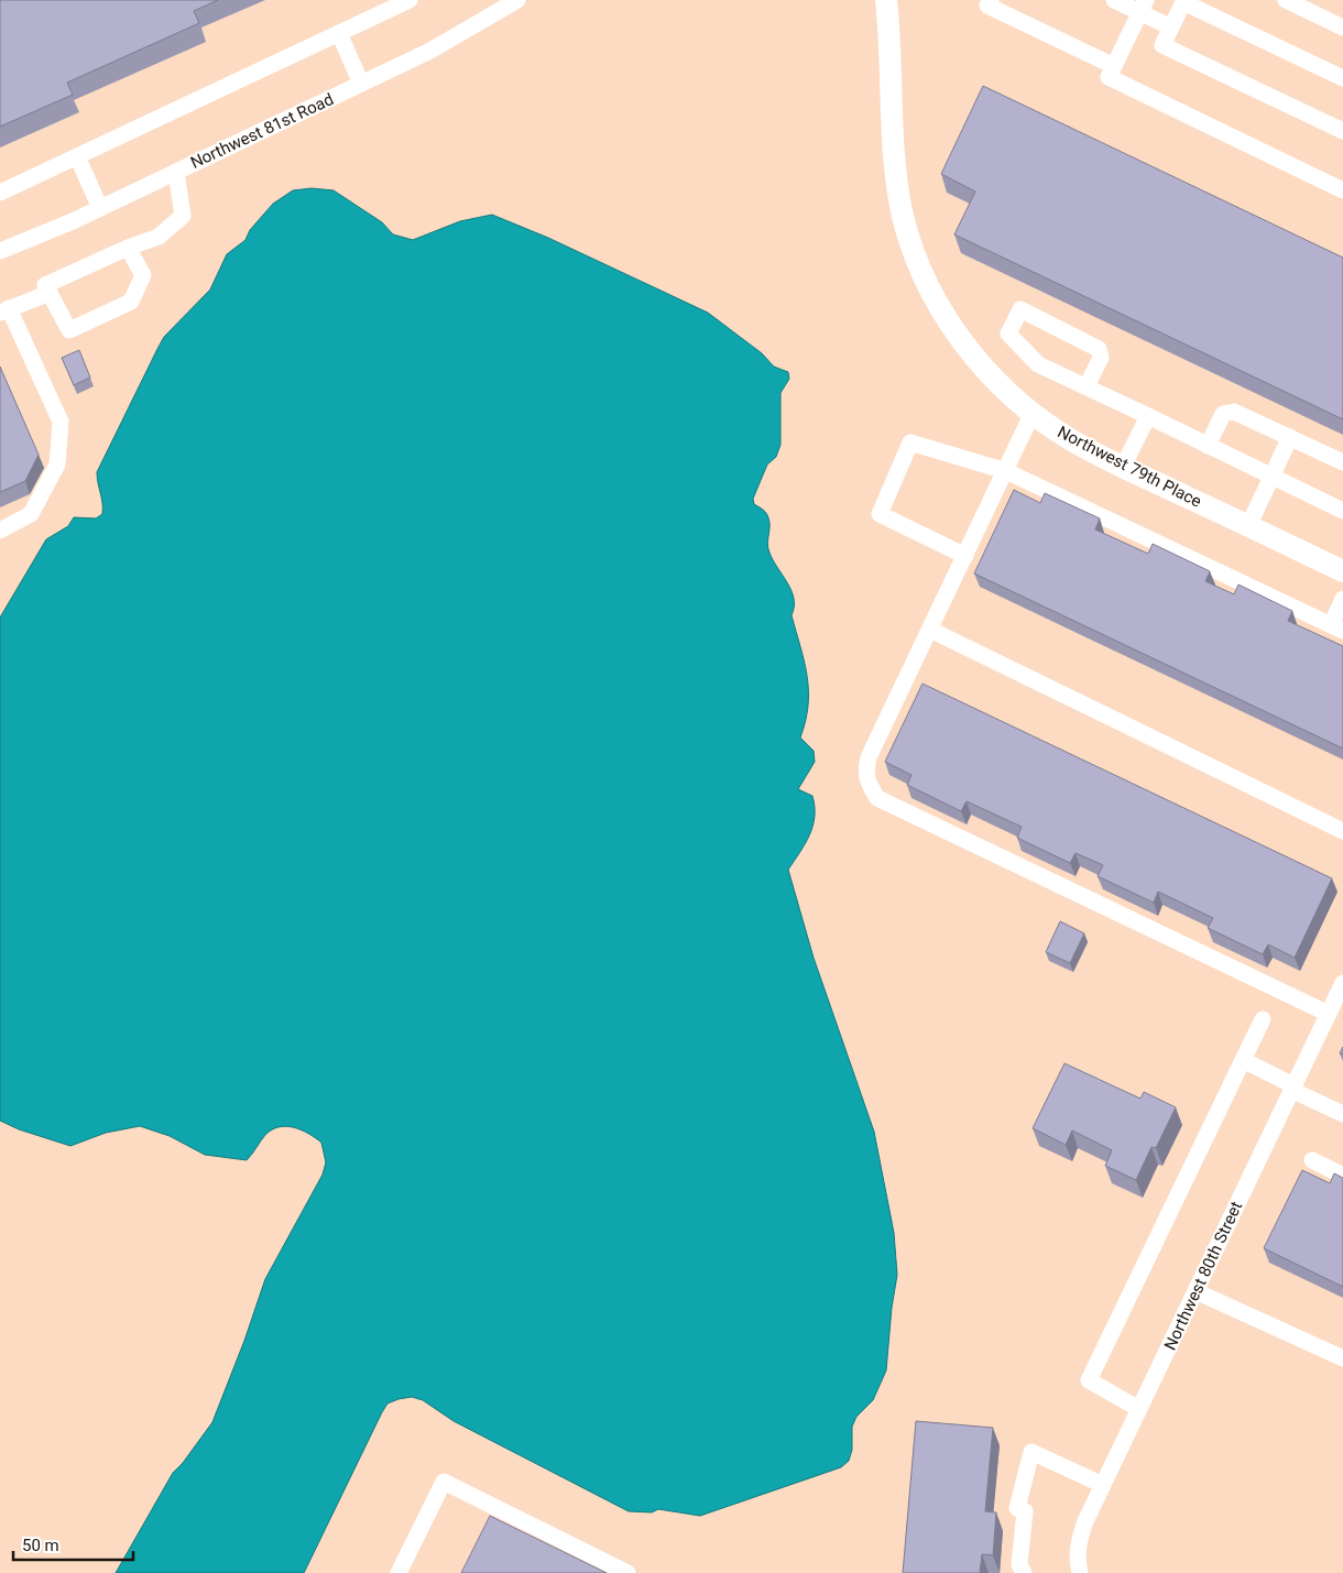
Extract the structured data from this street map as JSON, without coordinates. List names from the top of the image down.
{
  "streets": {
    "main road": ["Northwest 79th Place"],
    "street": ["Northwest 81st Road", "Northwest 80th Street"]
  },
  "scale_bar": "50 m"
}
